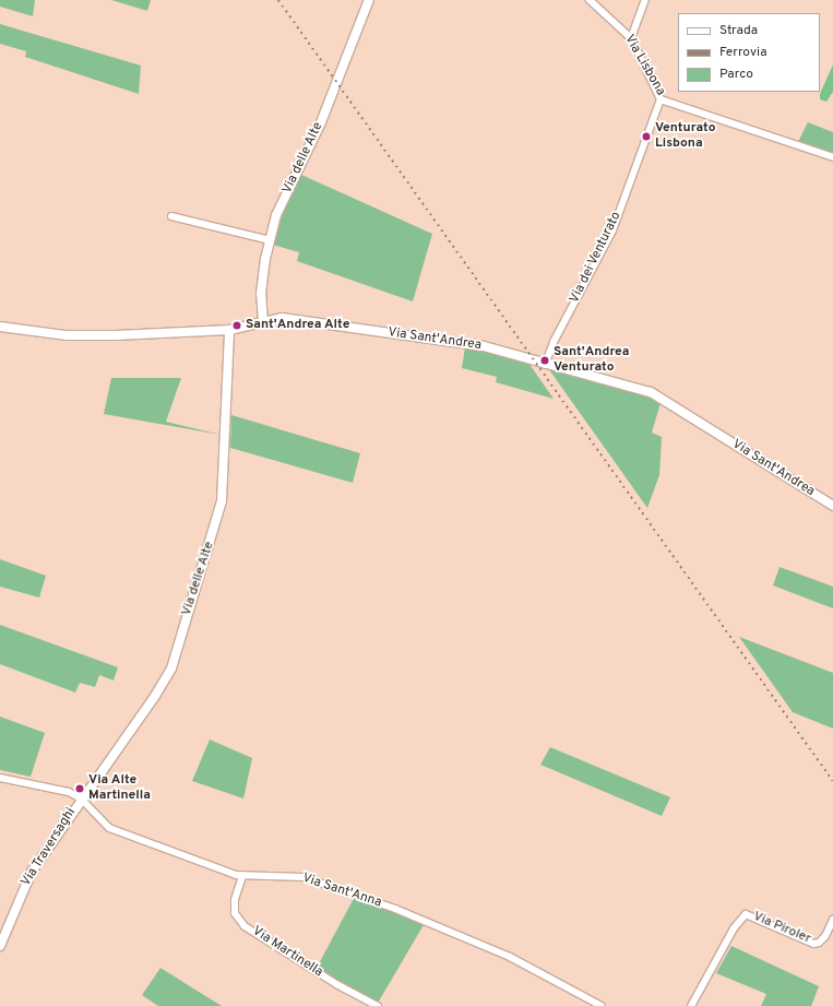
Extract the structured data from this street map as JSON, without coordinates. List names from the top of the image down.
{
  "streets": {
    "street": [
      "Via Lisbona",
      "Via delle Alte",
      "Via dei Venturato",
      "Via Sant'Andrea",
      "Via Traversaghi",
      "Via Sant'Anna",
      "Via Piroler",
      "Via Martinella"
    ]
  },
  "crossings": [
    ["Via Lisbona", "Via dei Venturato"],
    ["Via delle Alte", "Via Sant'Andrea"],
    ["Via delle Alte", "Via Traversaghi"],
    ["Via delle Alte", "Via Sant'Anna"],
    ["Via dei Venturato", "Via Sant'Andrea"],
    ["Via Traversaghi", "Via Sant'Anna"],
    ["Via Sant'Anna", "Via Martinella"]
  ],
  "places": [
    "Venturato Lisbona",
    "Sant'Andrea Alte",
    "Sant'Andrea Venturato",
    "Via Alte Martinella"
  ],
  "legend": ["Strada", "Ferrovia", "Parco"]
}
